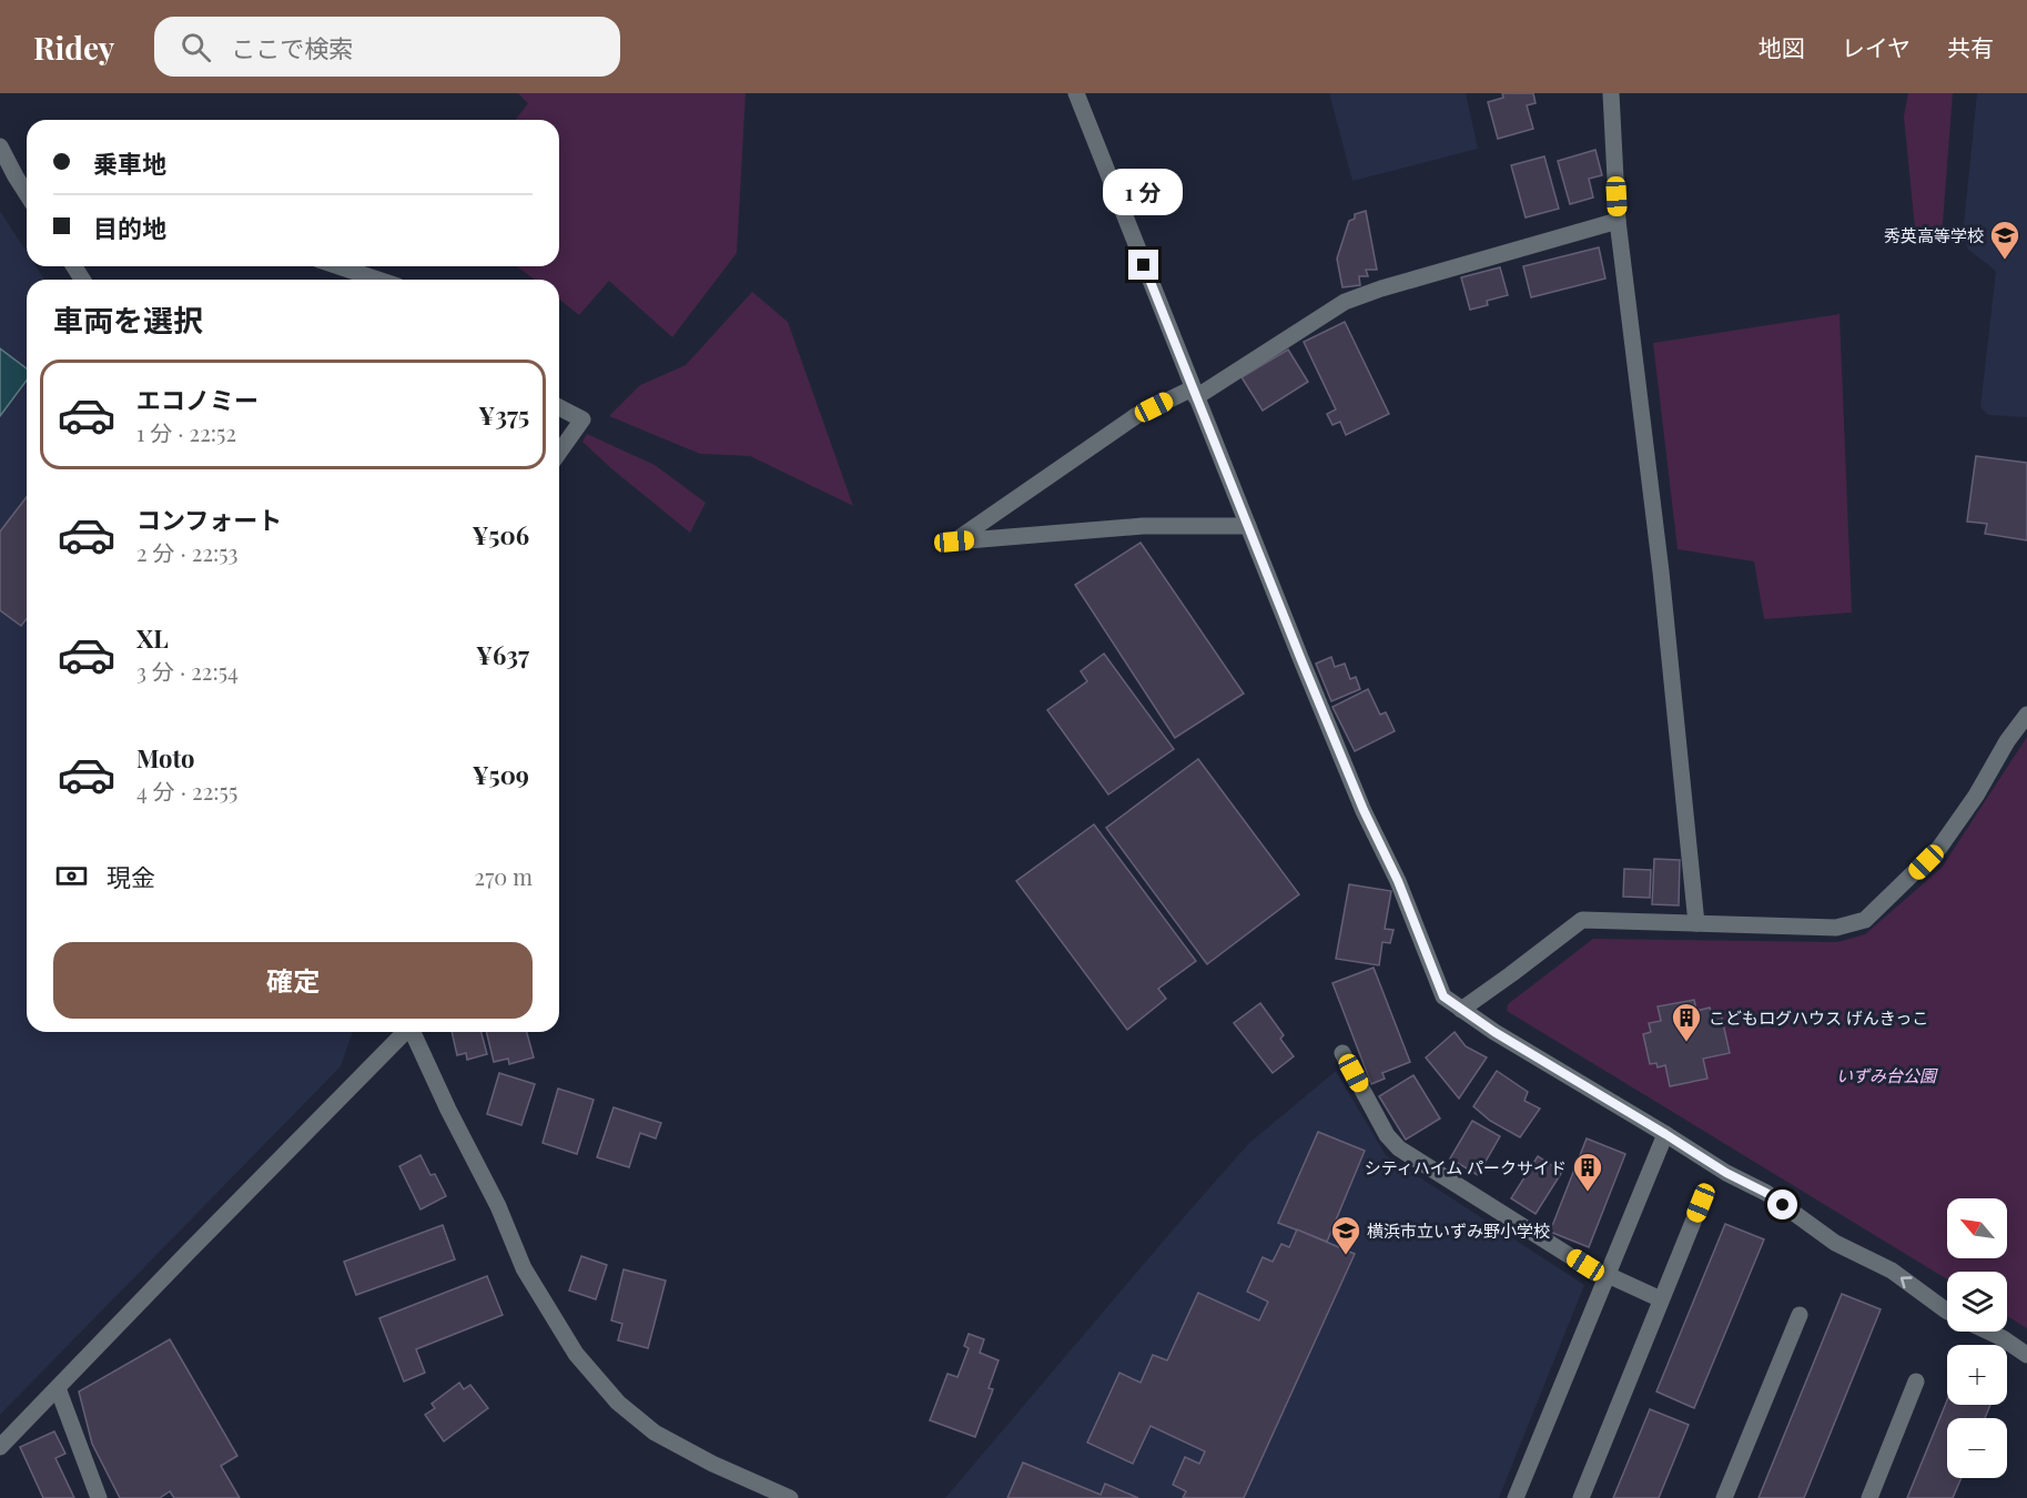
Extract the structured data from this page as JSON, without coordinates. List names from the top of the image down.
{
  "parks": ["いずみ台公園"],
  "places": {
    "school or university": ["秀英高等学校", "横浜市立いずみ野小学校"],
    "building": ["こどもログハウス げんきっこ", "シティハイム パークサイド"]
  },
  "north": "top left",
  "page": {
    "header": "Ridey",
    "search": "ここで検索",
    "nav": ["地図", "レイヤ", "共有"],
    "banner": ["乗車地", "目的地"],
    "bubble": "1 分",
    "heading": "車両を選択",
    "list": [
      {
        "name": "エコノミー",
        "note": "1 分 · 22:52",
        "value": "¥375"
      },
      {
        "name": "コンフォート",
        "note": "2 分 · 22:53",
        "value": "¥506"
      },
      {
        "name": "XL",
        "note": "3 分 · 22:54",
        "value": "¥637"
      },
      {
        "name": "Moto",
        "note": "4 分 · 22:55",
        "value": "¥509"
      }
    ],
    "pay": ["現金", "270 m"],
    "buttons": "確定",
    "map_buttons": ["+", "−"]
  }
}
